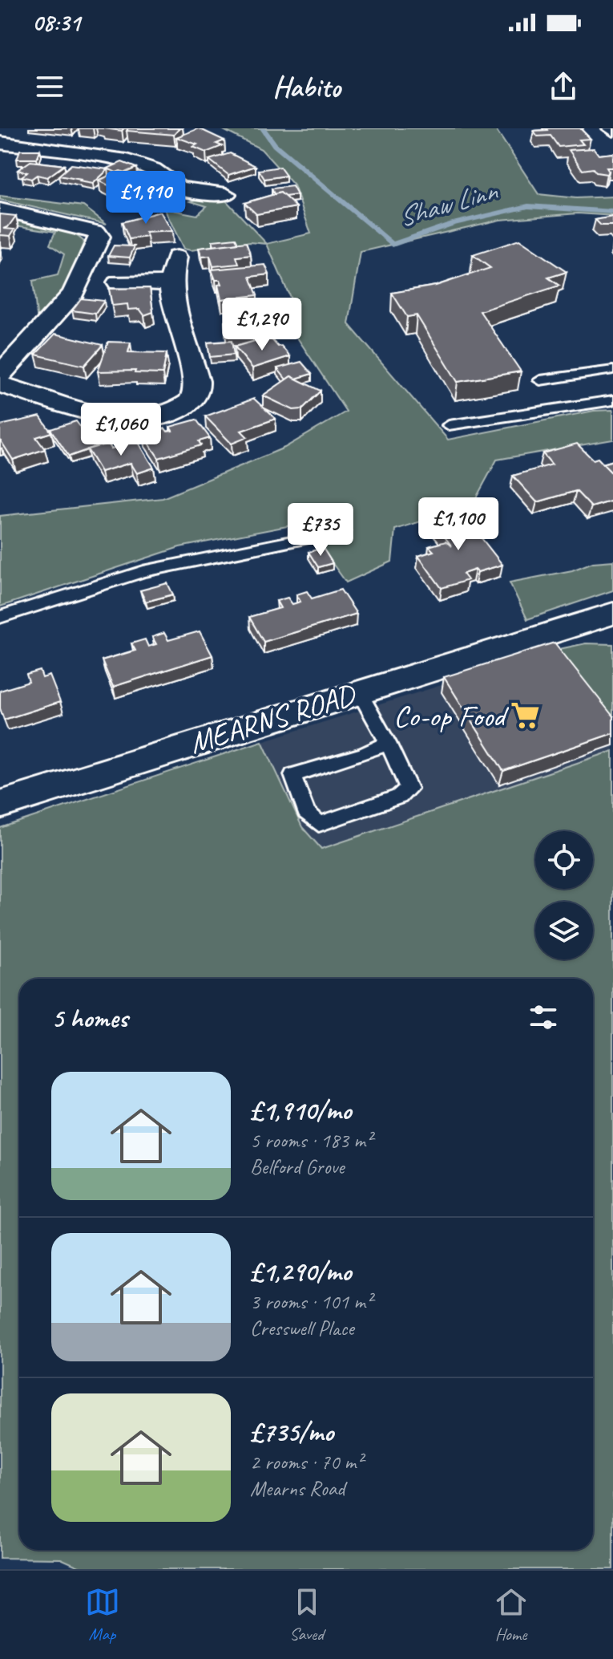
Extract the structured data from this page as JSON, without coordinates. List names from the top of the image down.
{
  "streets": {
    "street": ["MEARNS ROAD"]
  },
  "water": ["Shaw Linn"],
  "places": {
    "supermarket": ["Co-op Food"]
  },
  "page": {
    "status": "08:31",
    "header": "Habito",
    "price": [
      "£1,910",
      "£1,290",
      "£1,060",
      "£1,100",
      "£735"
    ],
    "heading": "5 homes",
    "list": [
      {
        "name": "£1,910/mo",
        "note": "5 rooms · 183 m² · Belford Grove"
      },
      {
        "name": "£1,290/mo",
        "note": "3 rooms · 101 m² · Cresswell Place"
      },
      {
        "name": "£735/mo",
        "note": "2 rooms · 70 m² · Mearns Road"
      }
    ],
    "tabs": ["Map", "Saved", "Home"]
  }
}
